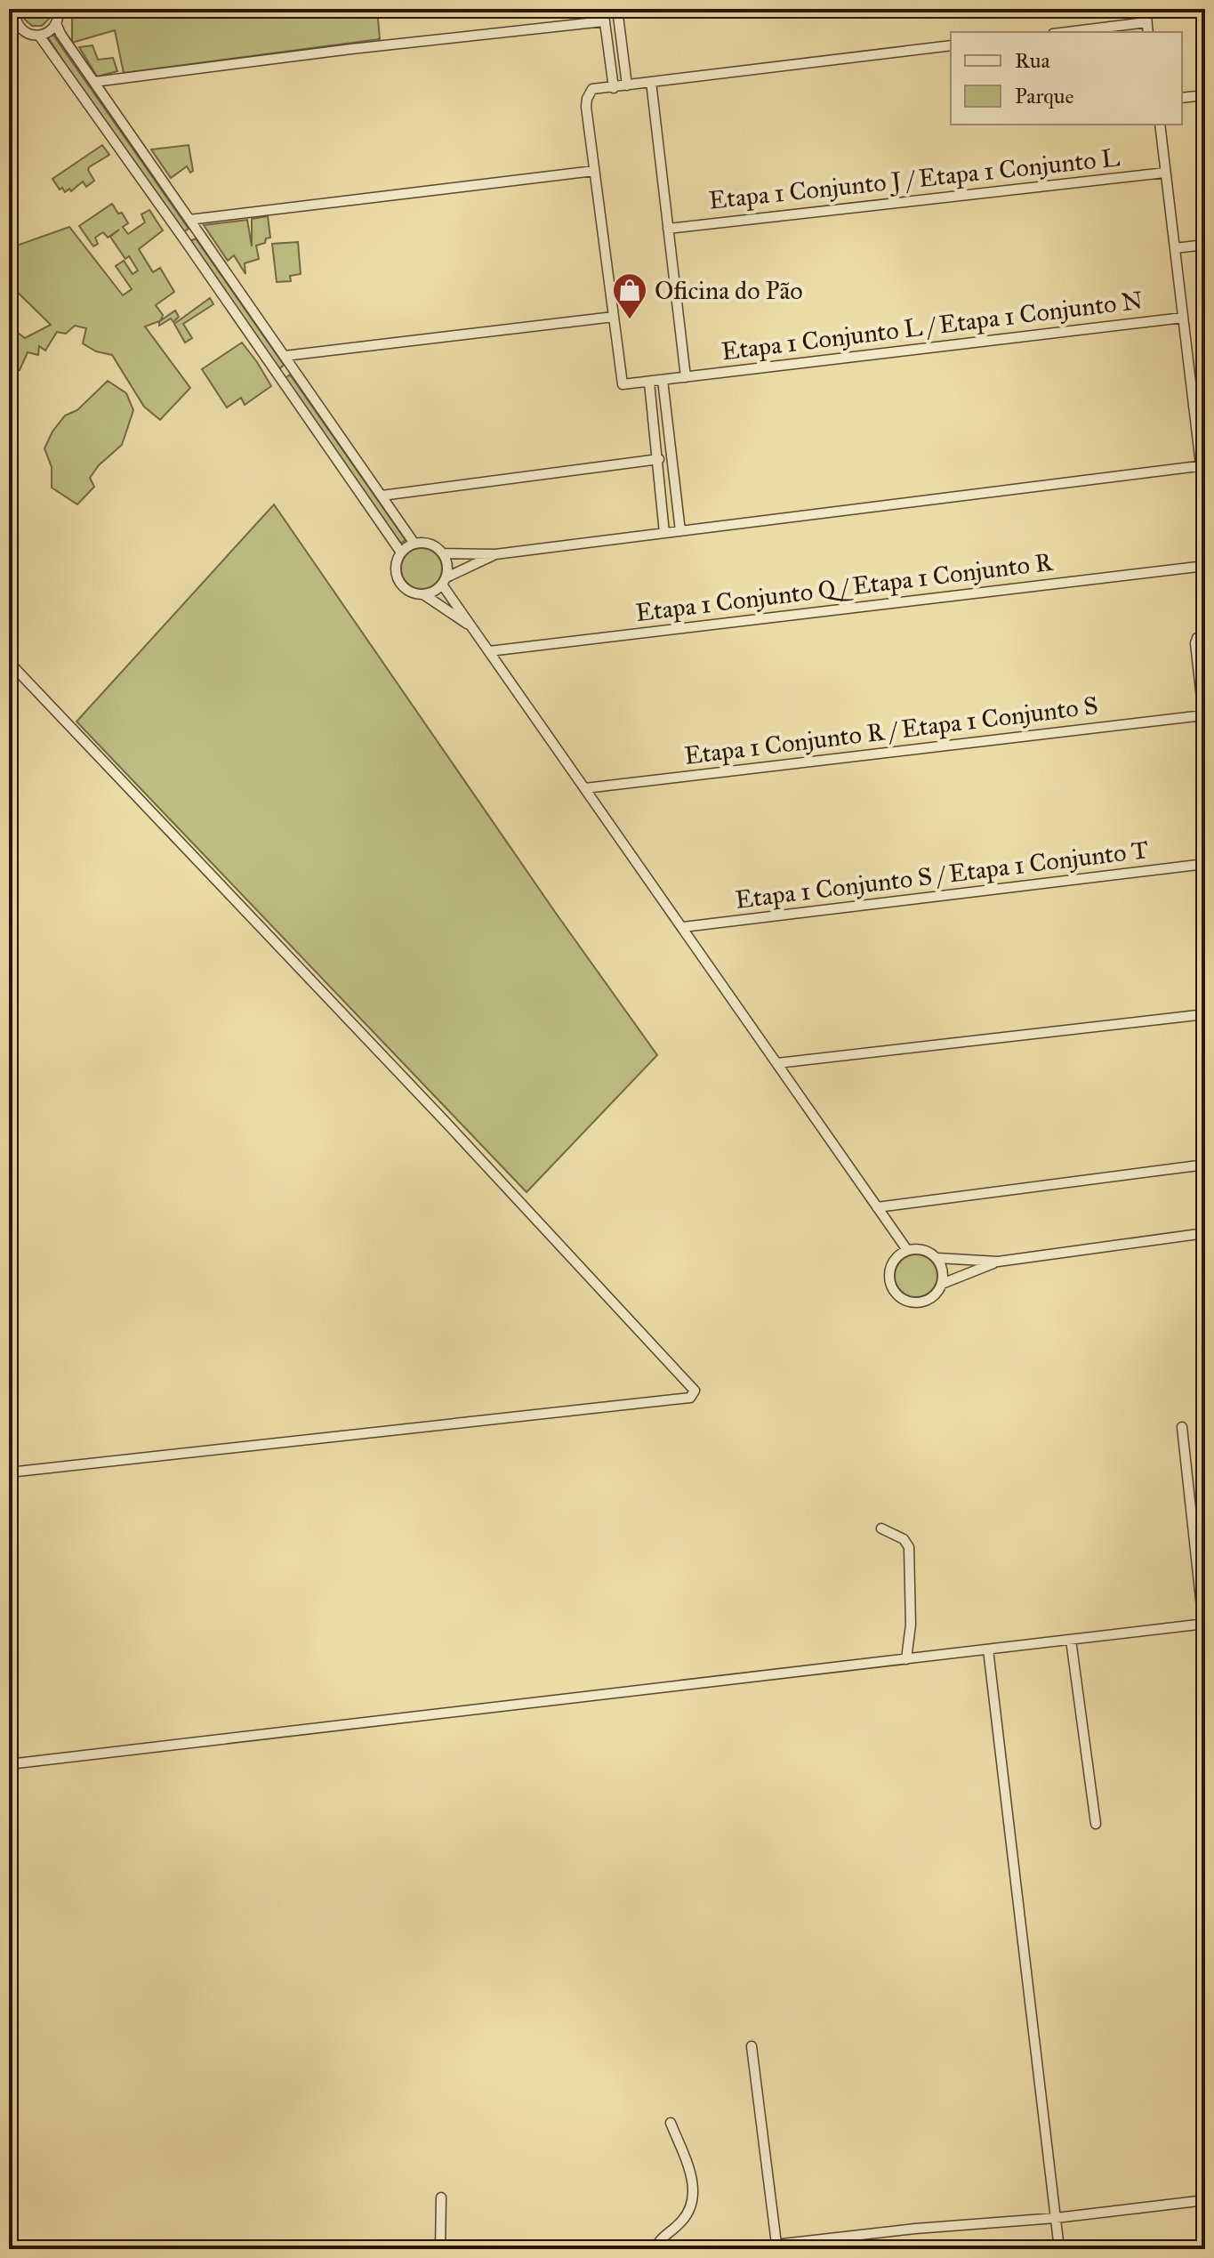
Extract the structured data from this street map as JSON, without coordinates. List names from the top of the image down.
{
  "streets": {
    "street": [
      "Etapa 1 Conjunto J / Etapa 1 Conjunto L",
      "Etapa 1 Conjunto L / Etapa 1 Conjunto N",
      "Etapa 1 Conjunto Q / Etapa 1 Conjunto R",
      "Etapa 1 Conjunto R / Etapa 1 Conjunto S",
      "Etapa 1 Conjunto S / Etapa 1 Conjunto T"
    ]
  },
  "places": {
    "shop": ["Oficina do Pão"]
  },
  "legend": ["Rua", "Parque"]
}
